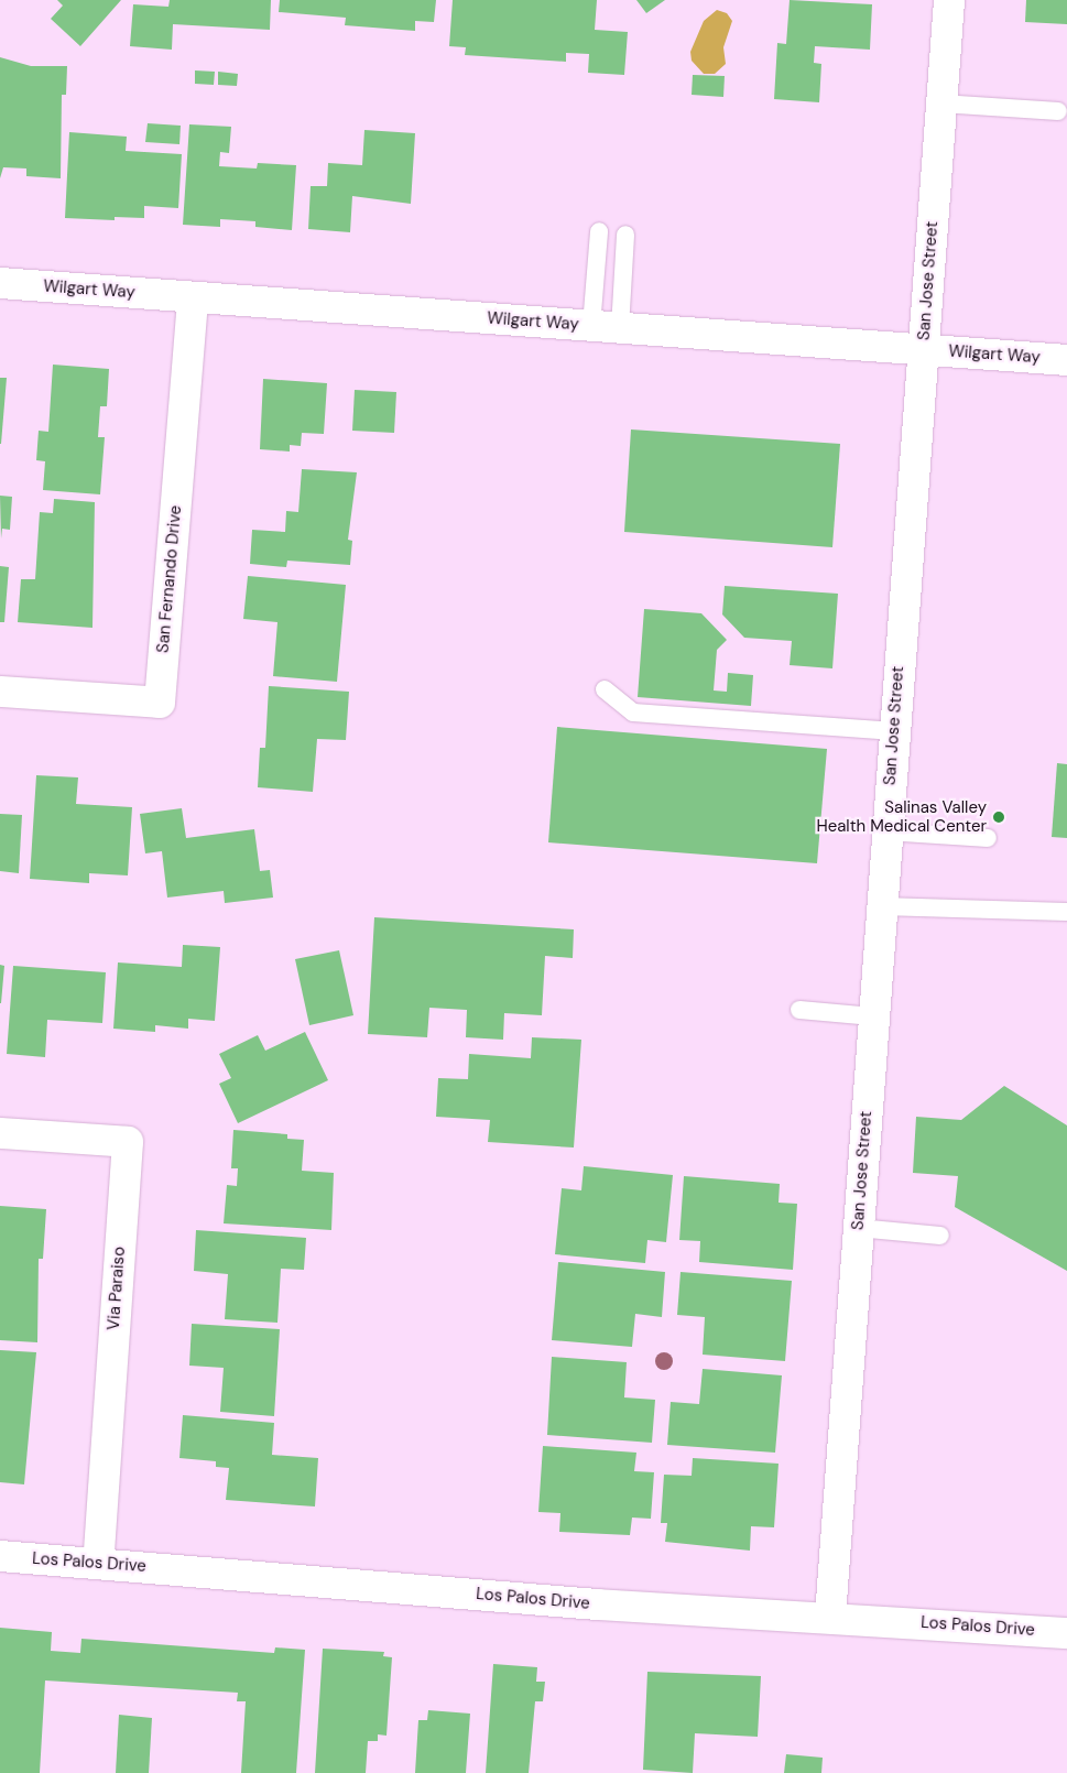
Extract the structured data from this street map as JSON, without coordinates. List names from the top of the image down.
{
  "streets": {
    "street": [
      "San Jose Street",
      "Wilgart Way",
      "San Fernando Drive",
      "Via Paraiso",
      "Los Palos Drive"
    ]
  },
  "crossings": [
    ["San Jose Street", "Wilgart Way"],
    ["San Jose Street", "Los Palos Drive"],
    ["Wilgart Way", "San Fernando Drive"],
    ["Via Paraiso", "Los Palos Drive"]
  ],
  "places": ["Salinas Valley Health Medical Center"]
}
